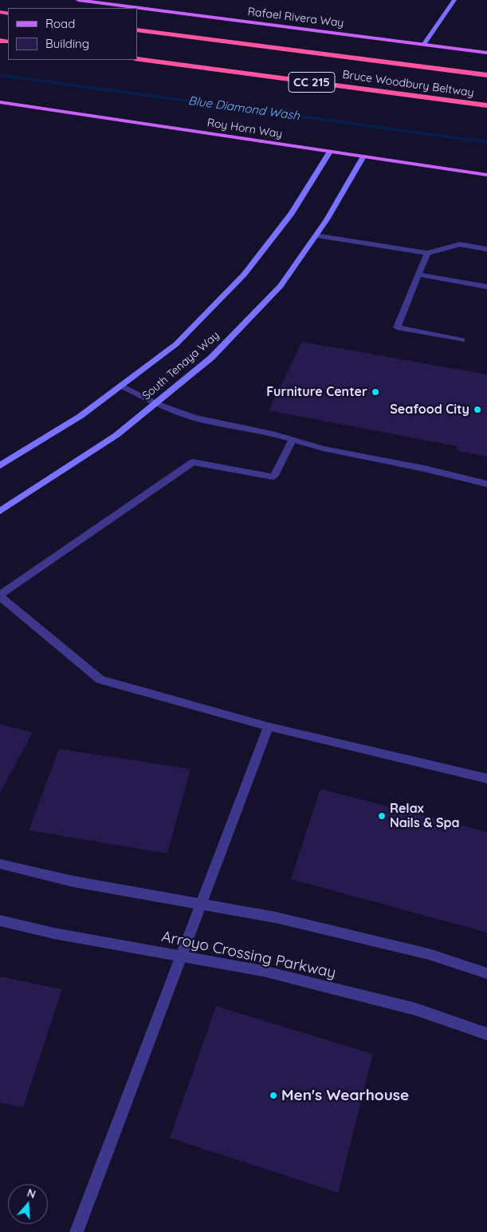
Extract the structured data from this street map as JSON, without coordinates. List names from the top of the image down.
{
  "streets": {
    "highway": ["CC 215", "Bruce Woodbury Beltway"],
    "main road": ["Rafael Rivera Way", "Roy Horn Way"],
    "street": ["South Tenaya Way", "Arroyo Crossing Parkway"]
  },
  "crossings": [
    ["Roy Horn Way", "South Tenaya Way"]
  ],
  "water": ["Blue Diamond Wash"],
  "places": [
    "Furniture Center",
    "Seafood City",
    "Relax Nails & Spa",
    "Men's Wearhouse"
  ],
  "legend": ["Road", "Building"],
  "north": "top"
}
